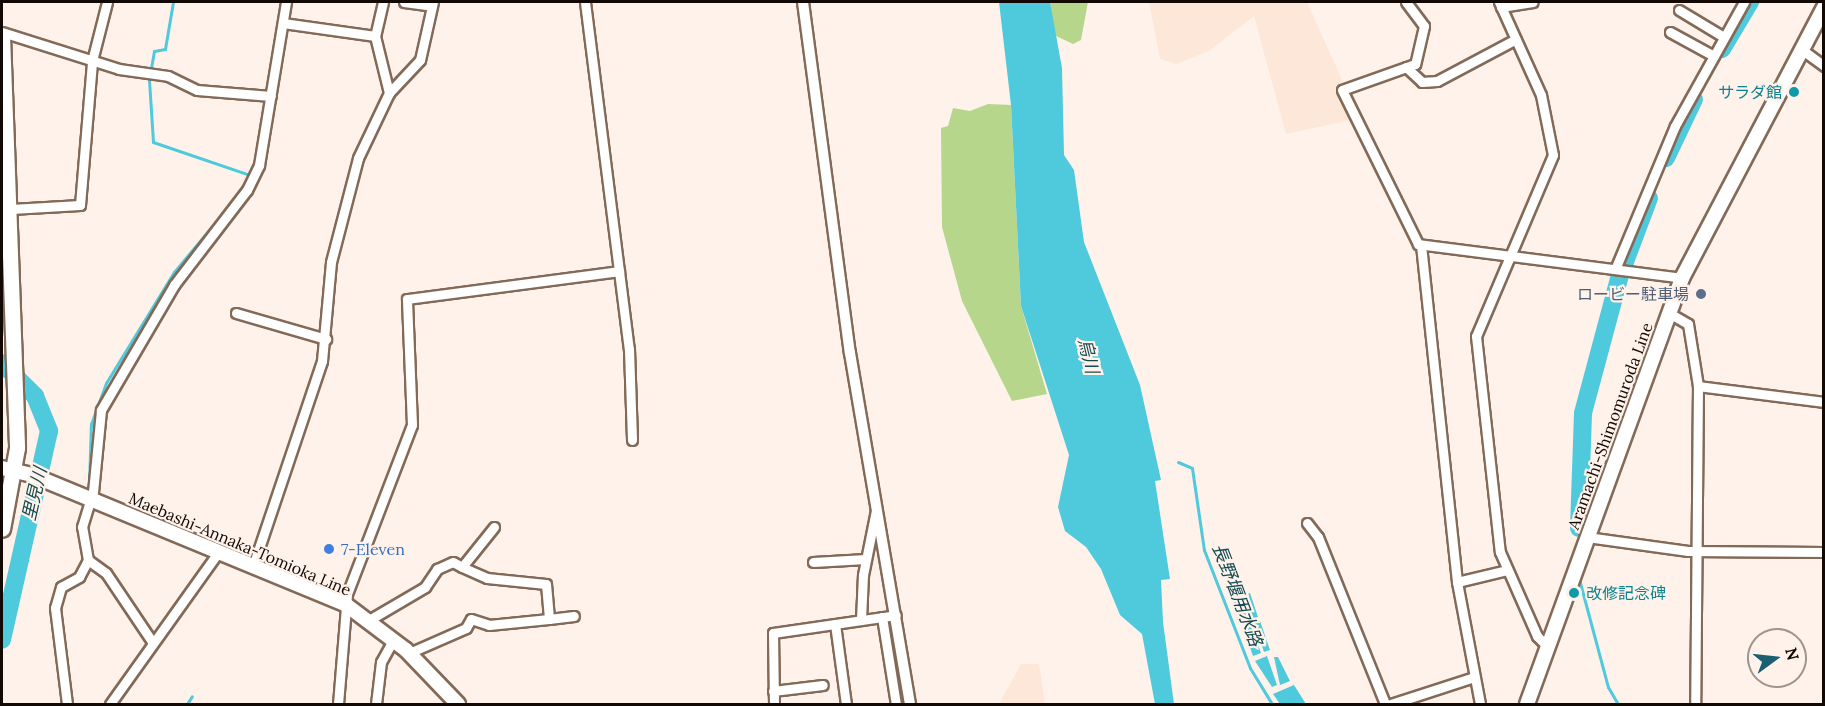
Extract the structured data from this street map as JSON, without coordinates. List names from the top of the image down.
{
  "streets": {
    "main road": ["Aramachi-Shimomuroda Line", "Maebashi-Annaka-Tomioka Line"]
  },
  "water": ["烏川", "里見川", "長野堰用水路"],
  "places": [
    "サラダ館",
    "ロービー駐車場",
    "7-Eleven",
    "改修記念碑"
  ],
  "north": "right"
}
